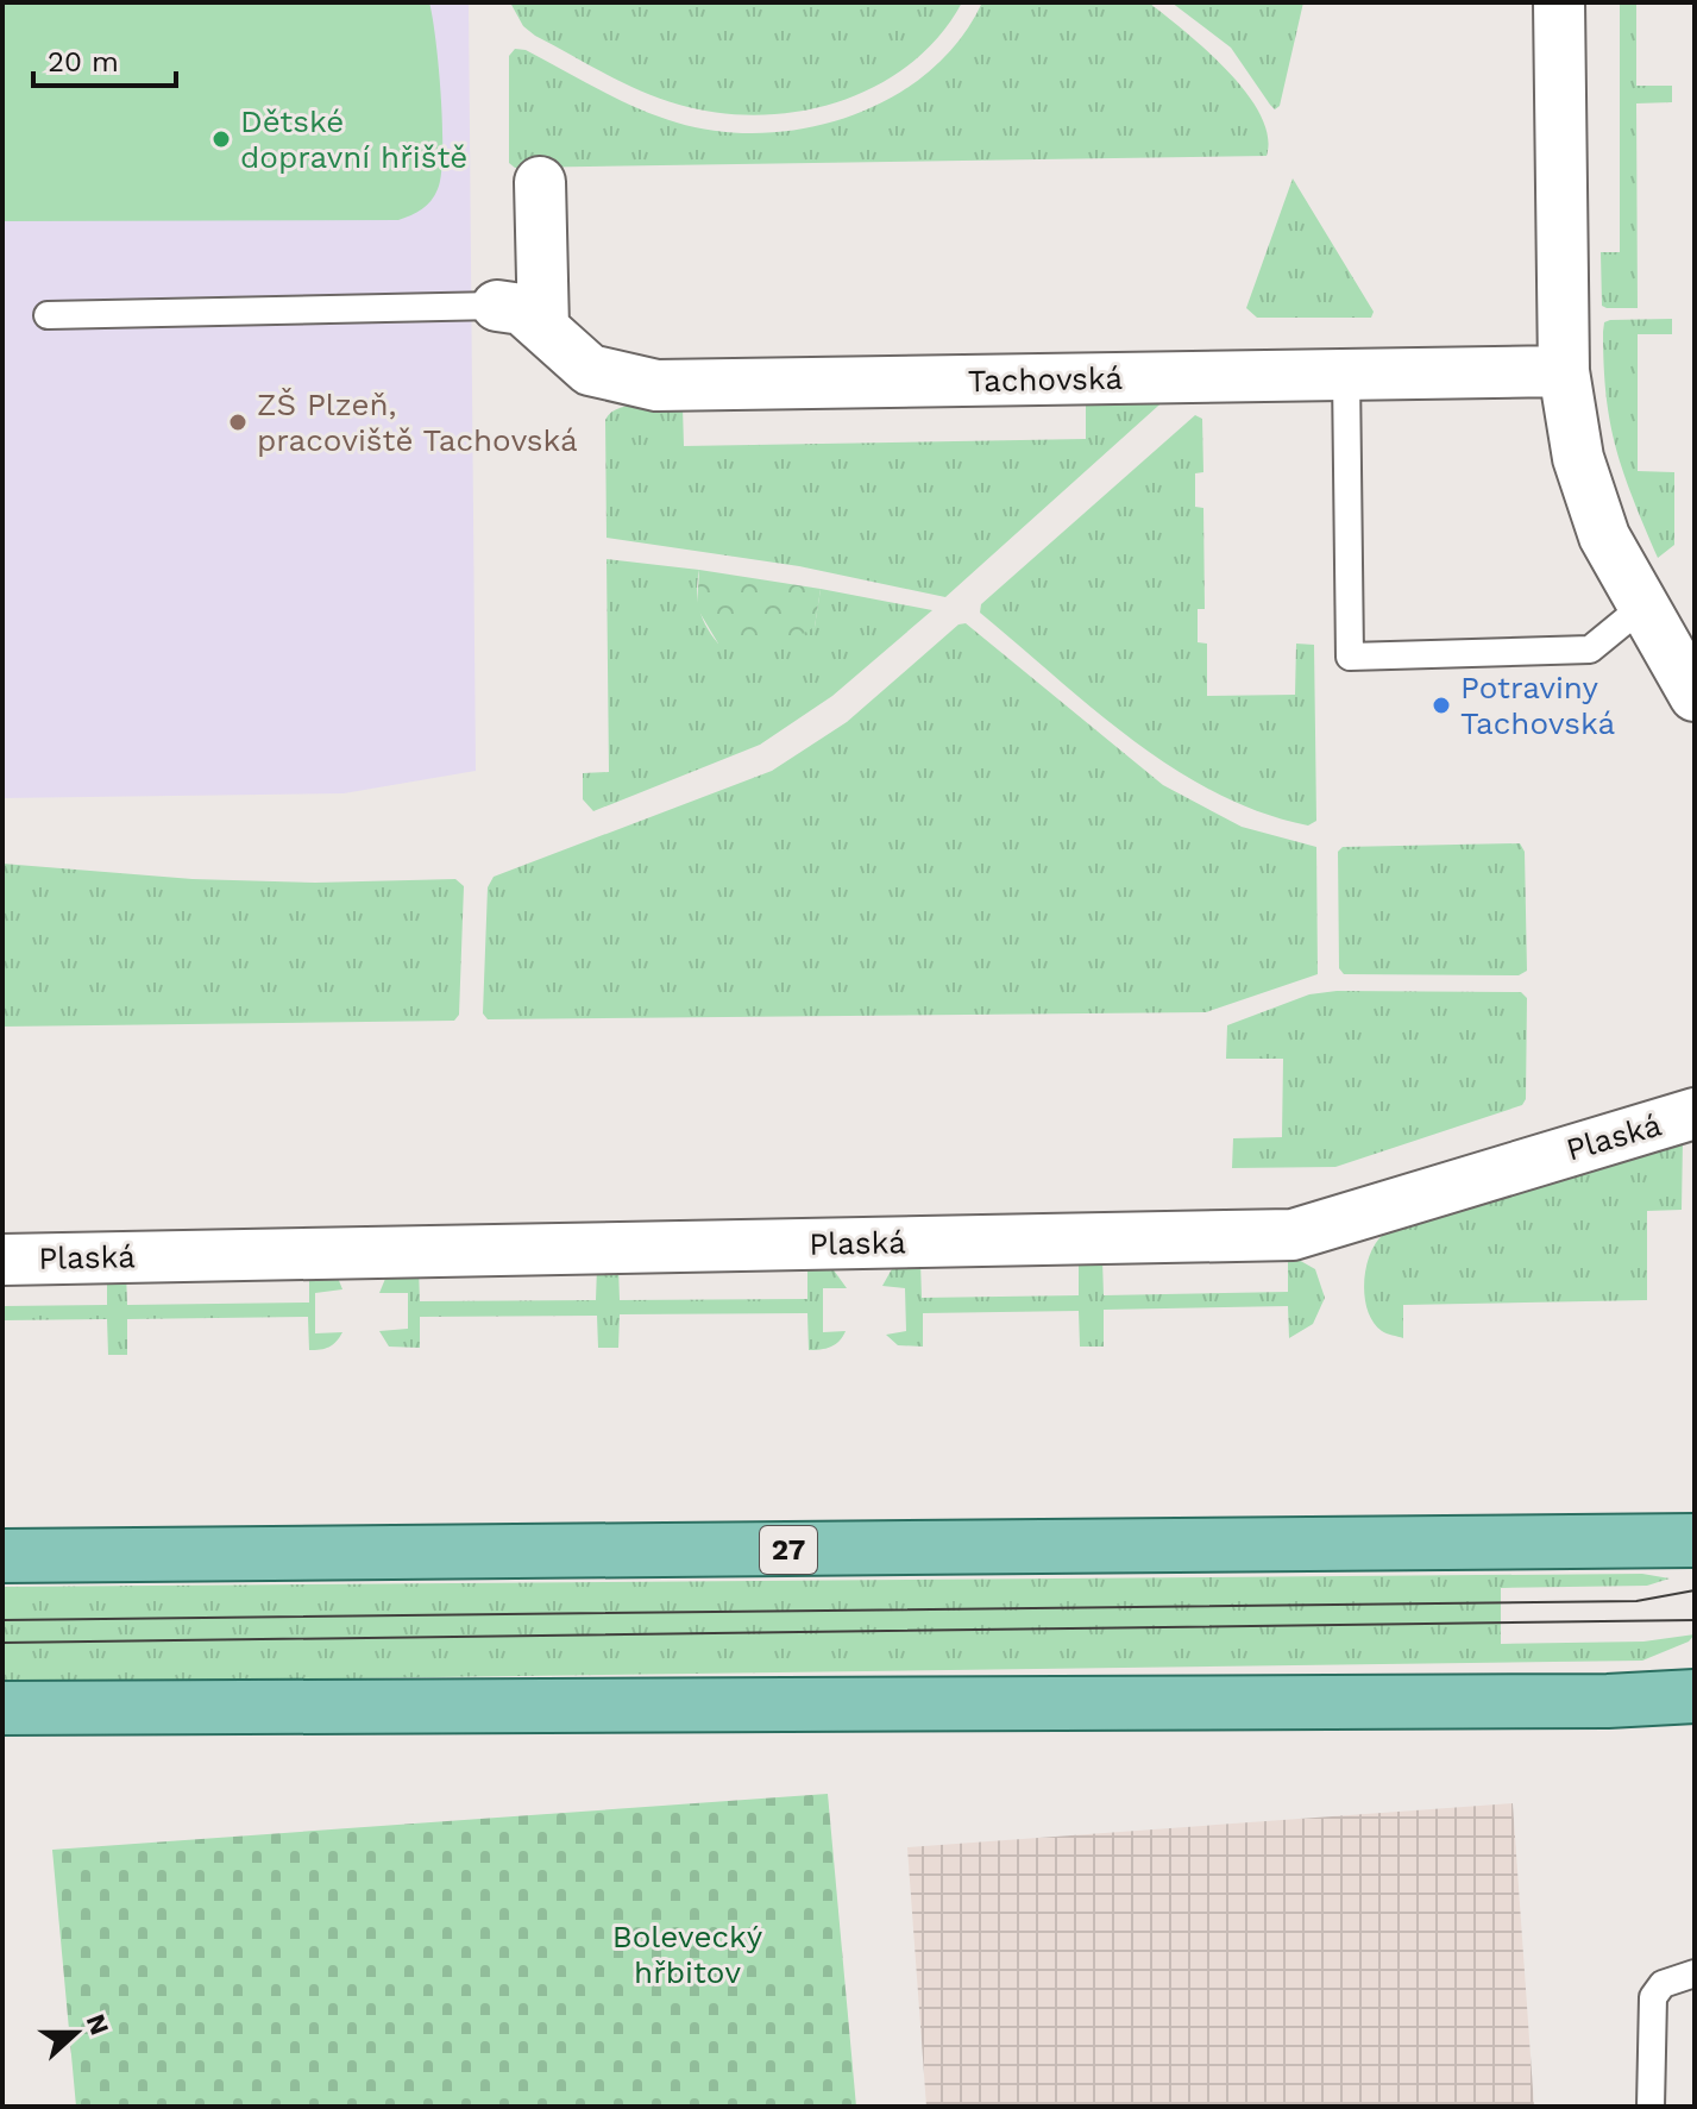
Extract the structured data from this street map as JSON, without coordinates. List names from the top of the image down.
{
  "streets": {
    "main road": ["27"],
    "street": ["Tachovská", "Plaská"]
  },
  "parks": ["Bolevecký hřbitov"],
  "places": ["Dětské dopravní hřiště", "ZŠ Plzeň, pracoviště Tachovská", "Potraviny Tachovská"],
  "scale_bar": "20 m",
  "north": "right"
}
